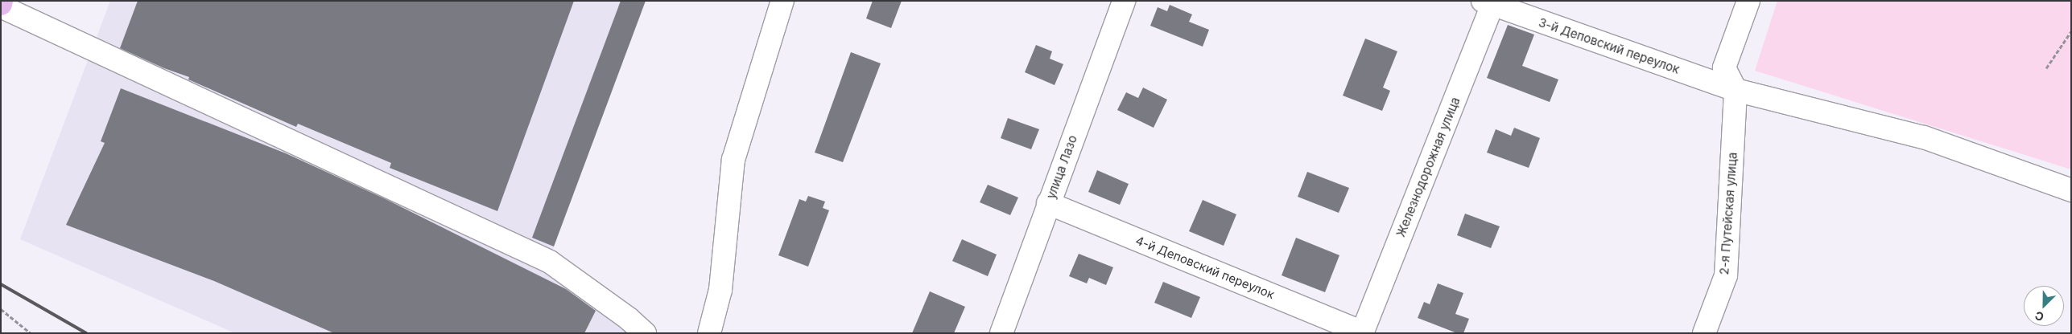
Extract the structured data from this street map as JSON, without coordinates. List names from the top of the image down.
{
  "streets": {
    "street": [
      "3-й Деповский переулок",
      "улица Лазо",
      "Железнодорожная улица",
      "2-я Путейская улица",
      "4-й Деповский переулок"
    ]
  },
  "crossings": [
    ["3-й Деповский переулок", "Железнодорожная улица"],
    ["3-й Деповский переулок", "2-я Путейская улица"],
    ["улица Лазо", "4-й Деповский переулок"],
    ["Железнодорожная улица", "4-й Деповский переулок"]
  ],
  "north": "bottom left"
}
